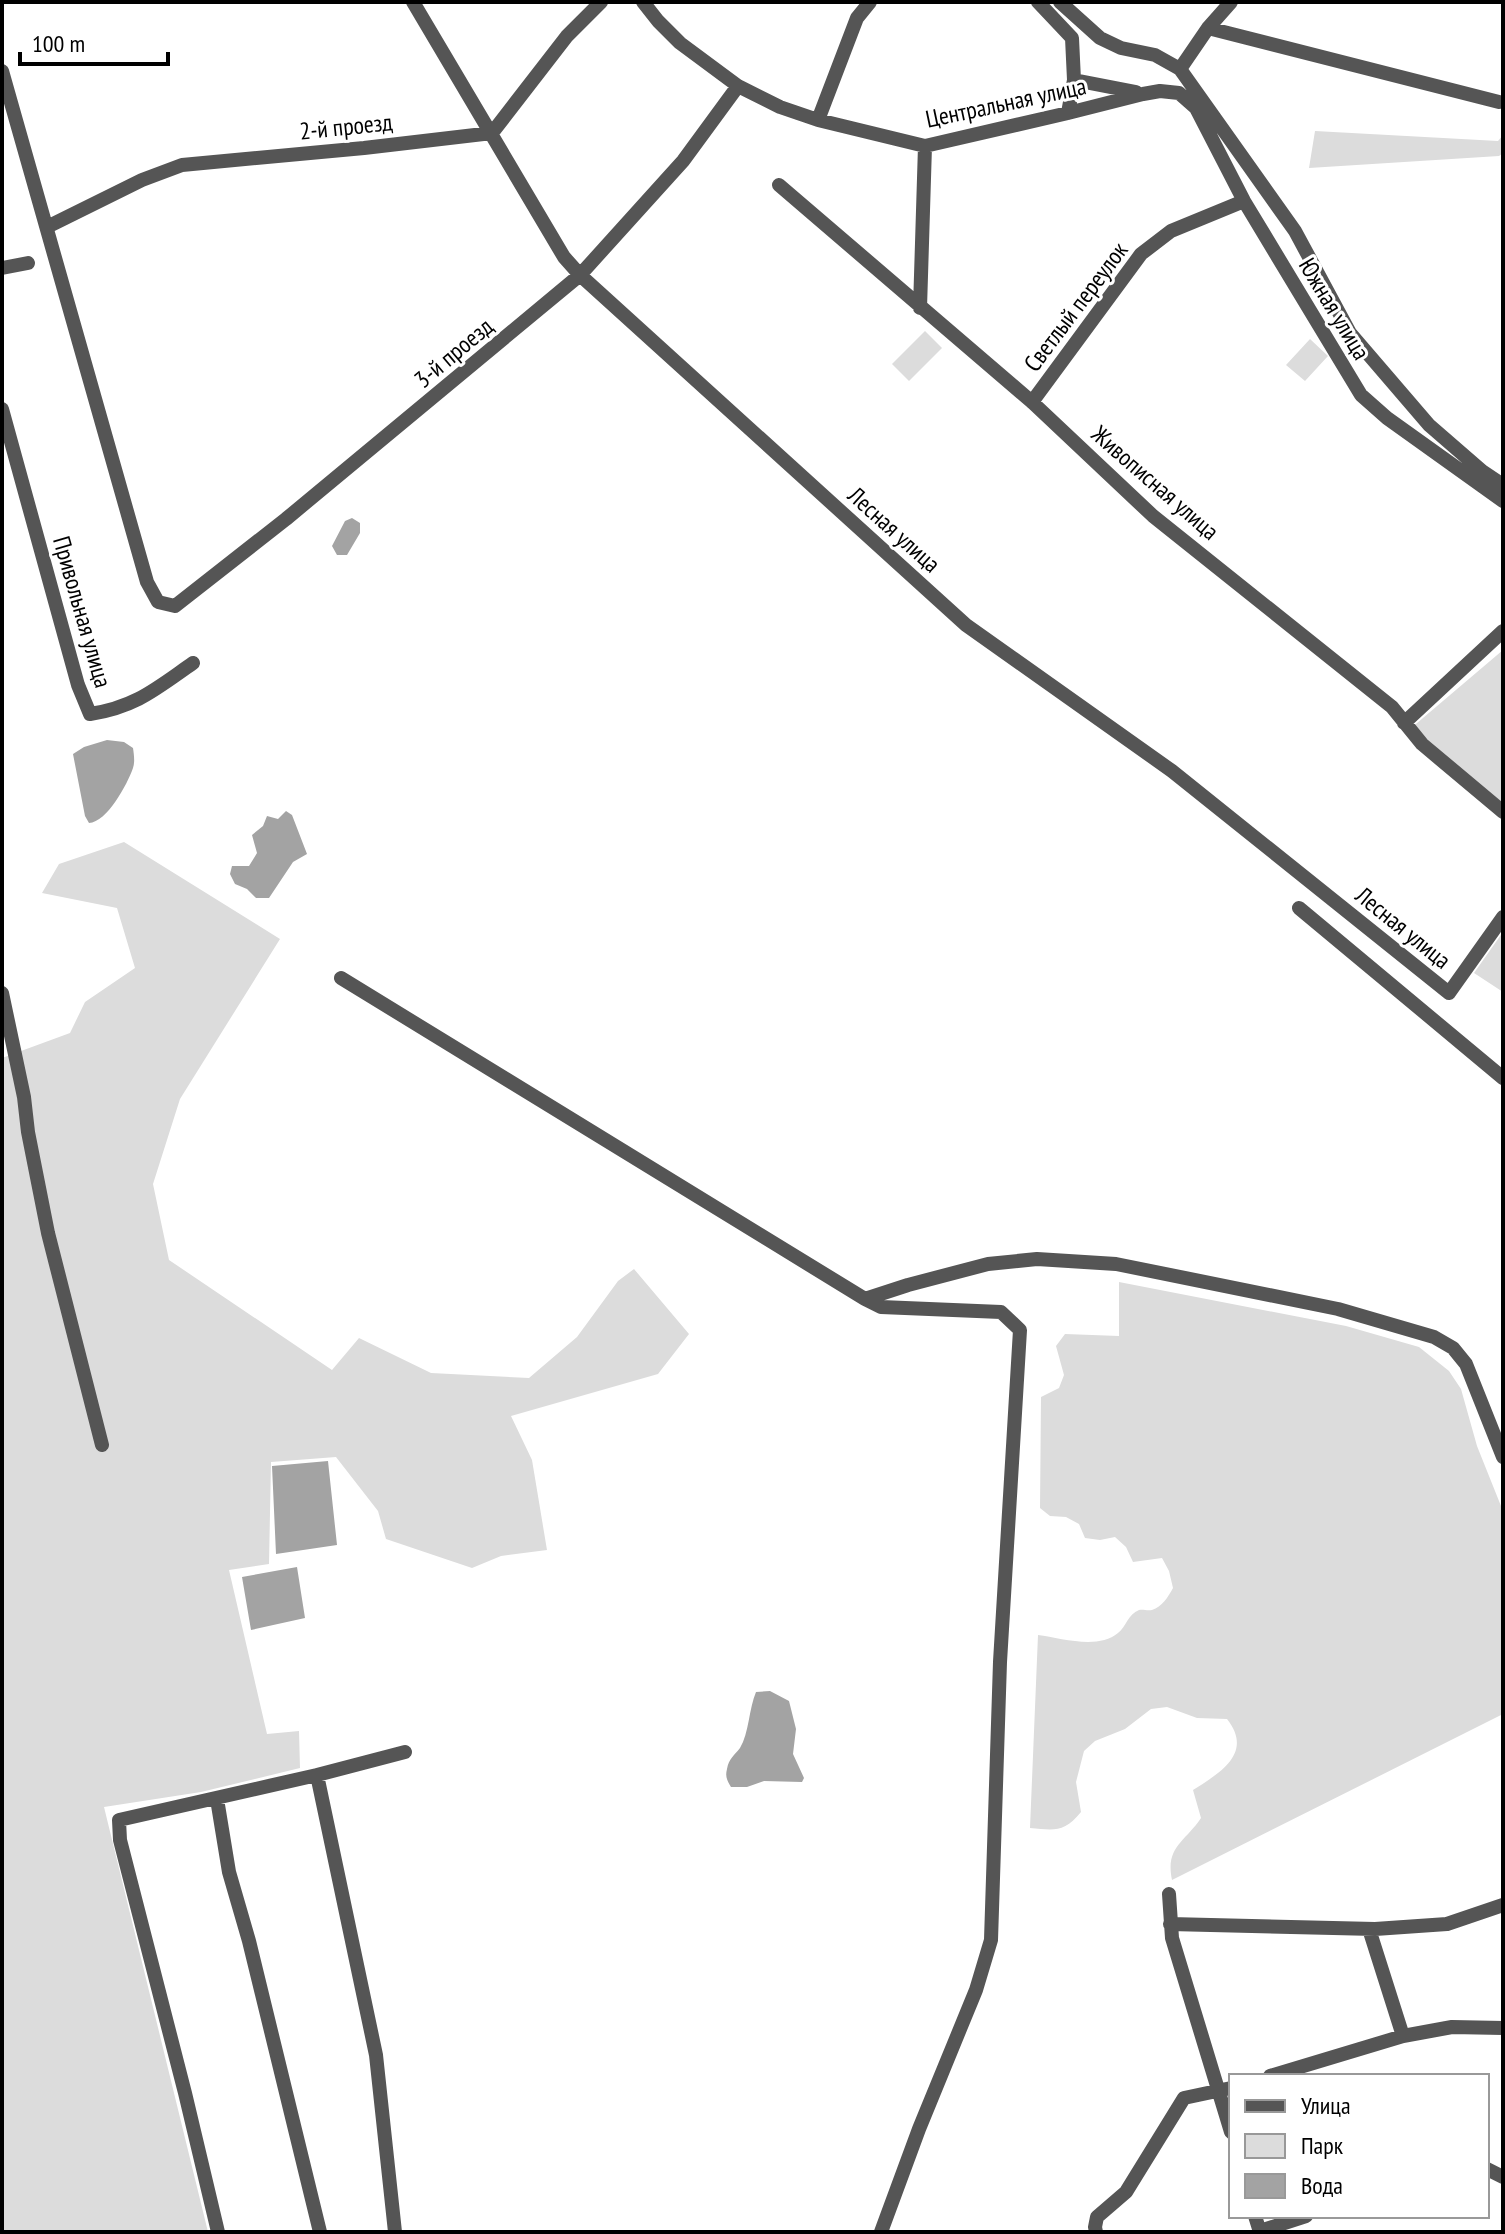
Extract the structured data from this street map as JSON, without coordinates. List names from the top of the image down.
{
  "streets": {
    "street": [
      "Центральная улица",
      "2-й проезд",
      "Светлый переулок",
      "Южная улица",
      "3-й проезд",
      "Живописная улица",
      "Лесная улица",
      "Привольная улица"
    ]
  },
  "crossings": [
    ["Центральная улица", "Южная улица"],
    ["Центральная улица", "3-й проезд"],
    ["2-й проезд", "3-й проезд"],
    ["2-й проезд", "Лесная улица"],
    ["Светлый переулок", "Южная улица"],
    ["Светлый переулок", "Живописная улица"],
    ["3-й проезд", "Лесная улица"]
  ],
  "legend": ["Улица", "Парк", "Вода"],
  "scale_bar": "100 m"
}
